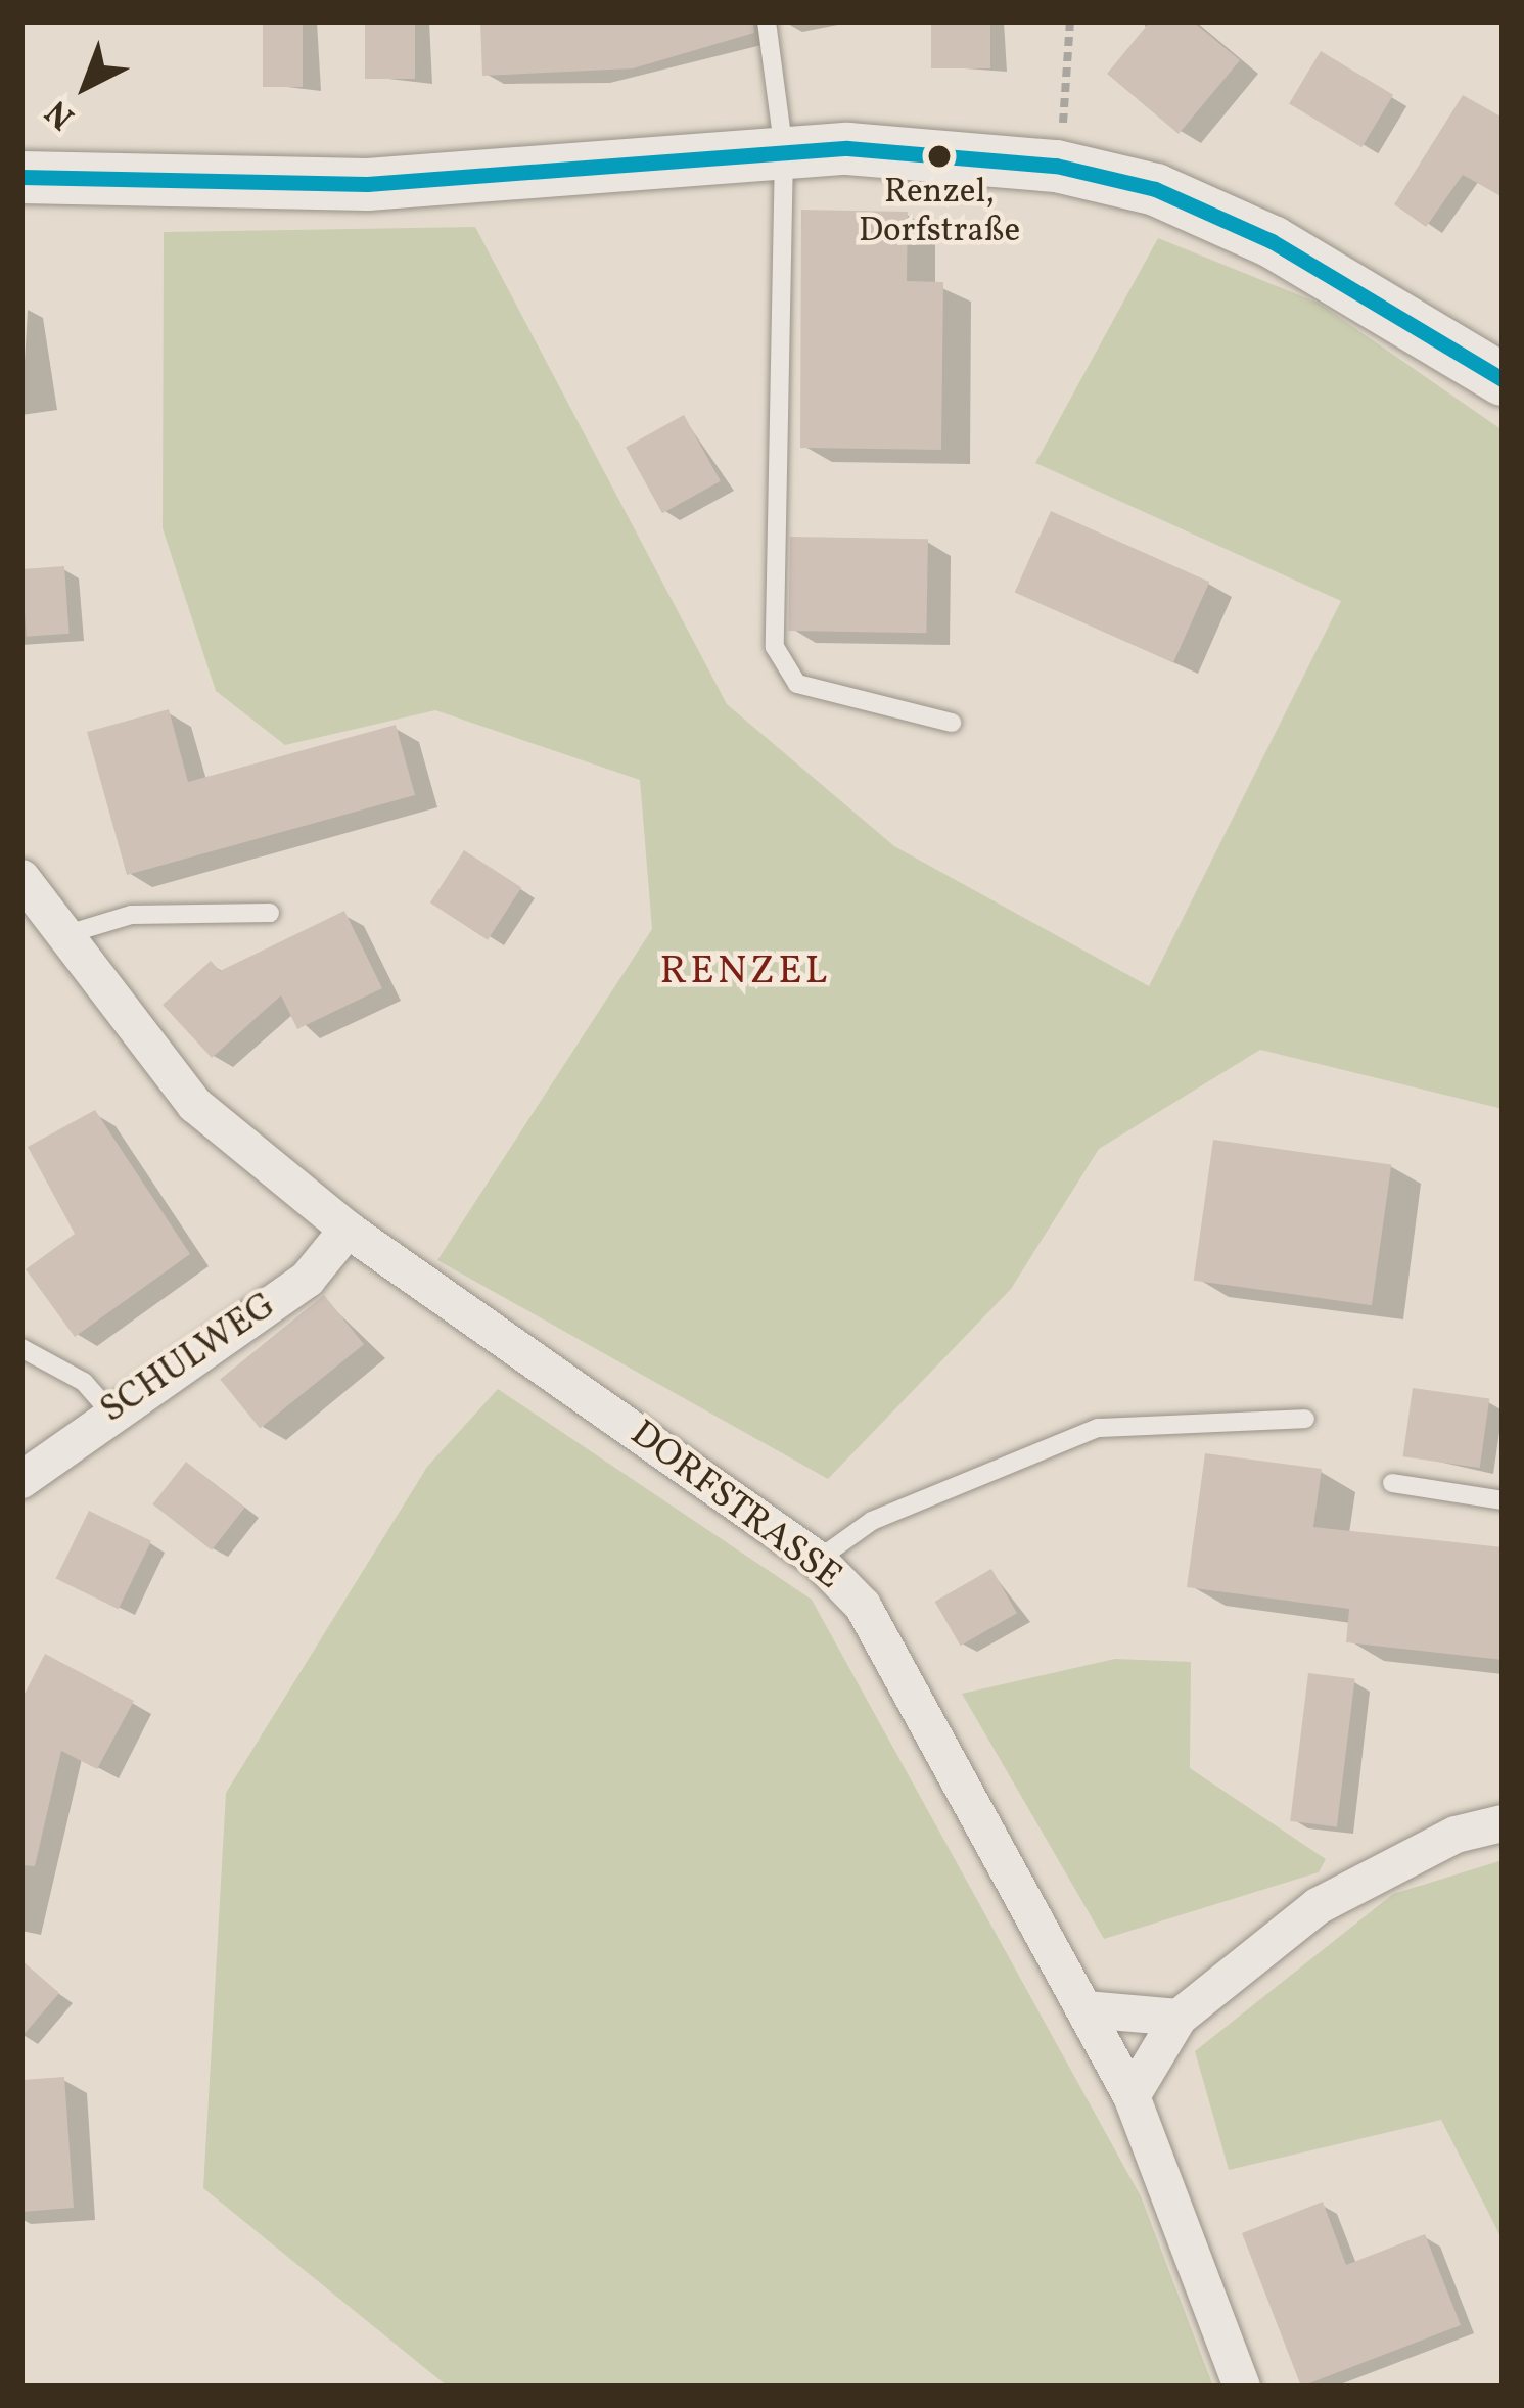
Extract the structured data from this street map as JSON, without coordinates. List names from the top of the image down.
{
  "streets": {
    "street": ["SCHULWEG", "DORFSTRASSE"]
  },
  "crossings": [
    ["SCHULWEG", "DORFSTRASSE"]
  ],
  "districts": ["RENZEL"],
  "places": ["Renzel, Dorfstraße"],
  "north": "bottom left"
}
